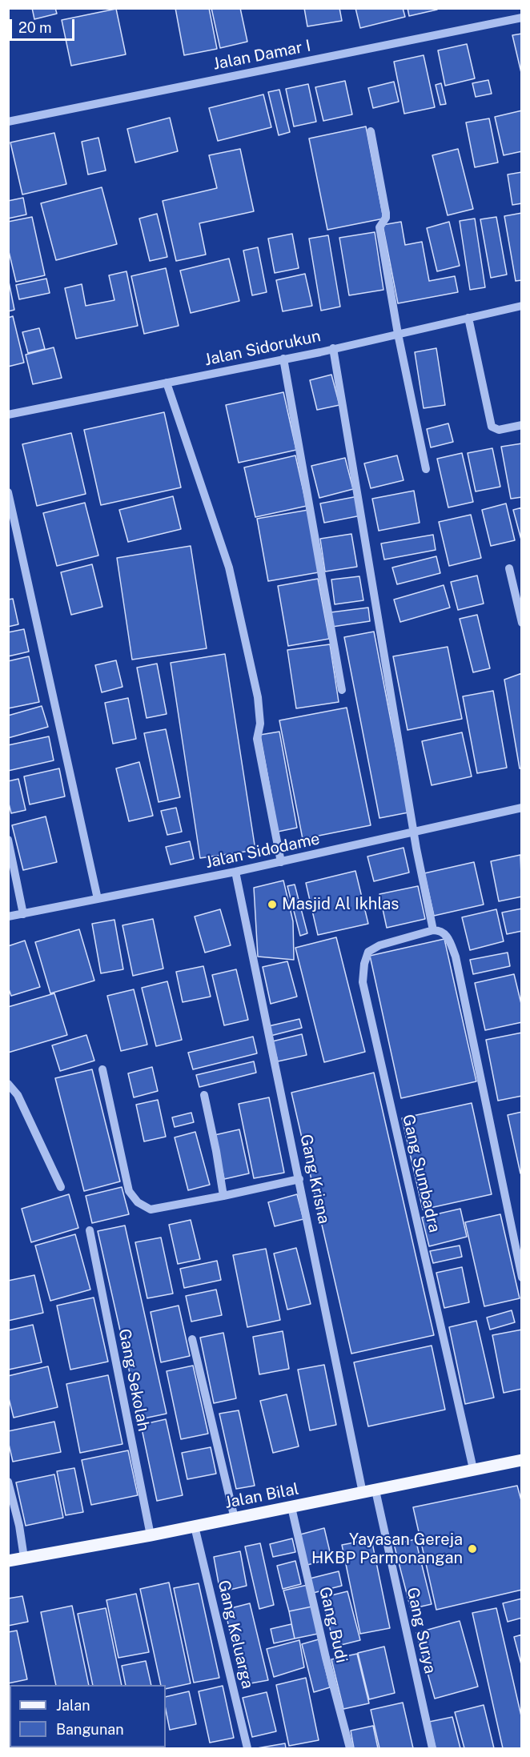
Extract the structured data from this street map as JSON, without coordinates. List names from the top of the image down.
{
  "streets": {
    "main road": ["Jalan Bilal"],
    "street": [
      "Jalan Damar I",
      "Jalan Sidorukun",
      "Jalan Sidodame",
      "Gang Sumbadra",
      "Gang Krisna",
      "Gang Sekolah",
      "Gang Budi",
      "Gang Surya",
      "Gang Keluarga"
    ]
  },
  "crossings": [
    ["Jalan Sidodame", "Gang Krisna"],
    ["Gang Sumbadra", "Jalan Bilal"],
    ["Gang Krisna", "Jalan Bilal"],
    ["Gang Sekolah", "Jalan Bilal"],
    ["Jalan Bilal", "Gang Budi"],
    ["Jalan Bilal", "Gang Surya"],
    ["Jalan Bilal", "Gang Keluarga"]
  ],
  "places": ["Masjid Al Ikhlas", "Yayasan Gereja HKBP Parmonangan"],
  "legend": ["Jalan", "Bangunan"],
  "scale_bar": "20 m"
}
